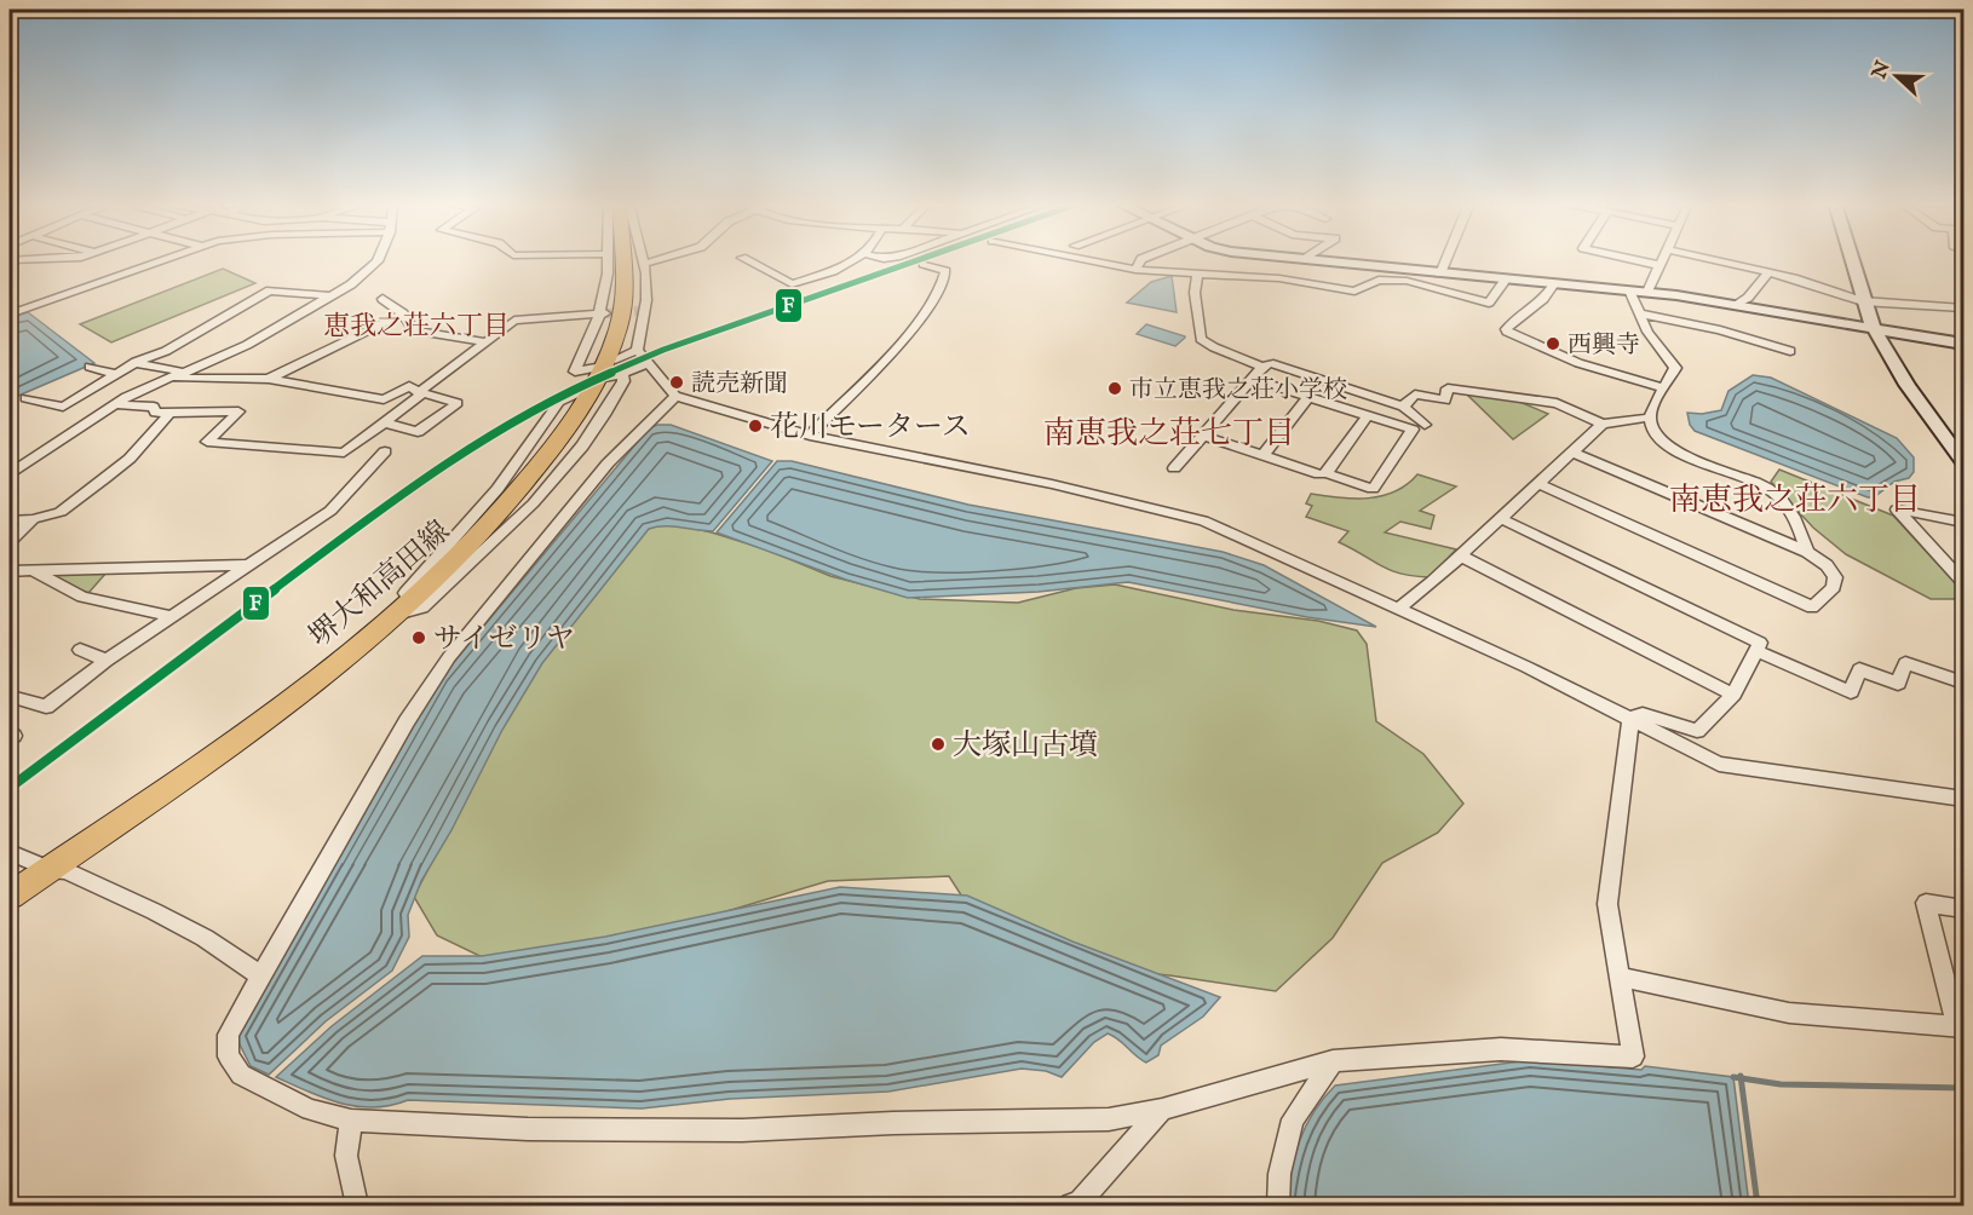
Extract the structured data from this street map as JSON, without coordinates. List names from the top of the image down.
{
  "streets": {
    "main road": ["堺大和高田線"]
  },
  "districts": ["恵我之荘六丁目", "南恵我之荘七丁目", "南恵我之荘六丁目"],
  "places": [
    "西興寺",
    "読売新聞",
    "市立恵我之荘小学校",
    "花川モータース",
    "サイゼリヤ",
    "大塚山古墳"
  ],
  "lines": ["transit line F"],
  "north": "left"
}
